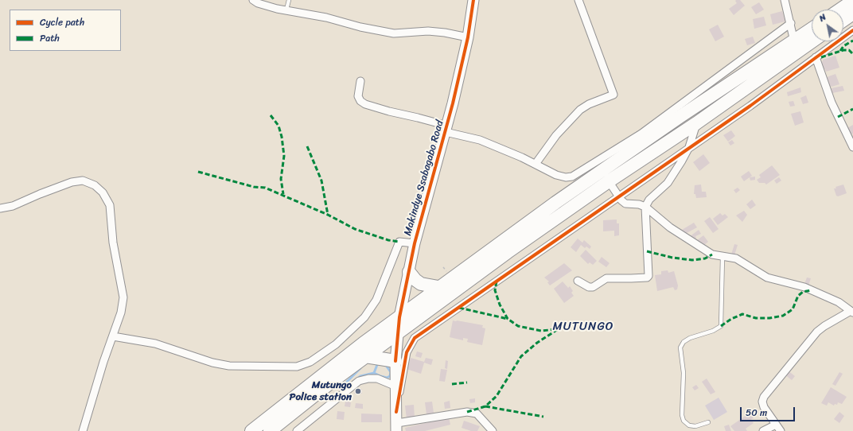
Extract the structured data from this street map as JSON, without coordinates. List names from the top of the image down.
{
  "streets": {
    "street": ["Makindye Ssabagabo Road"]
  },
  "districts": ["MUTUNGO"],
  "places": ["Mutungo Police station"],
  "legend": ["Cycle path", "Path"],
  "scale_bar": "50 m",
  "north": "top left"
}
